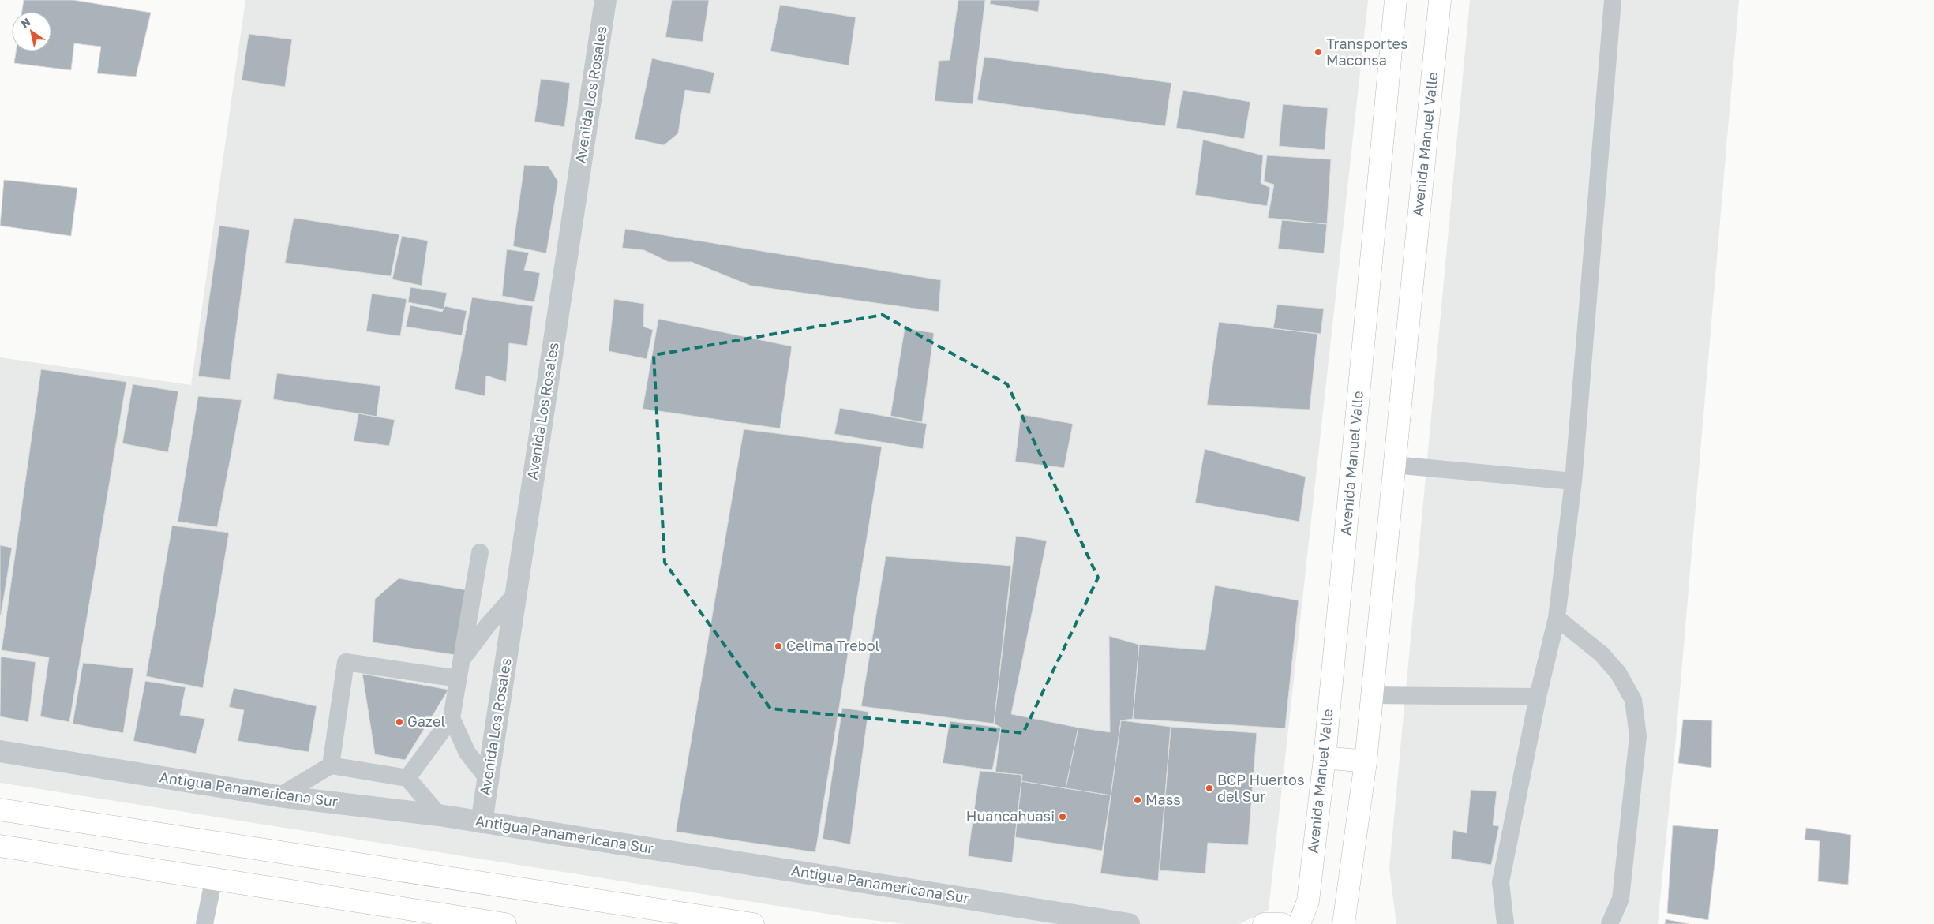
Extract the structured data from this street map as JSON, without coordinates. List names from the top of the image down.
{
  "streets": {
    "main road": ["Avenida Manuel Valle"],
    "street": ["Avenida Los Rosales", "Antigua Panamericana Sur"]
  },
  "crossings": [
    ["Avenida Los Rosales", "Antigua Panamericana Sur"]
  ],
  "places": [
    "Transportes Maconsa",
    "Celima Trebol",
    "Gazel",
    "BCP Huertos del Sur",
    "Mass",
    "Huancahuasi"
  ],
  "north": "top left"
}
